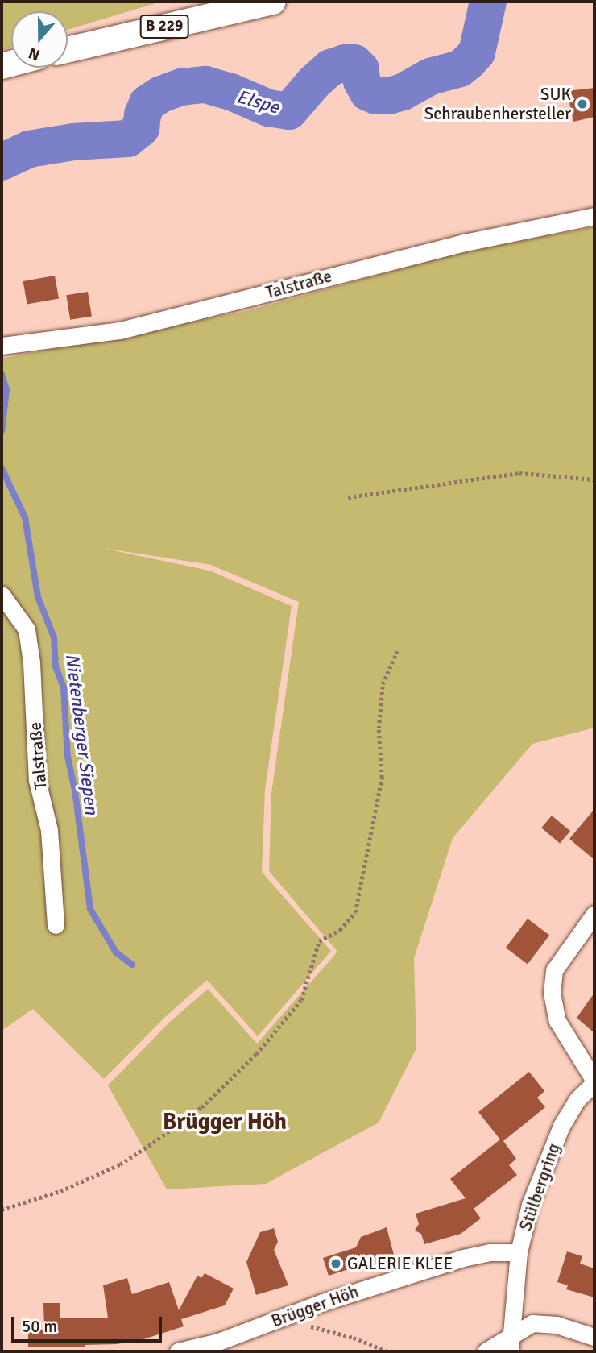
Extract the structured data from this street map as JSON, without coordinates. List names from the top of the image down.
{
  "streets": {
    "main road": ["B 229"],
    "street": ["Talstraße", "Stülbergring", "Brügger Höh"]
  },
  "crossings": [
    ["Stülbergring", "Brügger Höh"]
  ],
  "districts": ["Brügger Höh"],
  "water": ["Elspe", "Nietenberger Siepen"],
  "places": ["SUK Schraubenhersteller", "GALERIE KLEE"],
  "scale_bar": "50 m",
  "north": "bottom"
}
